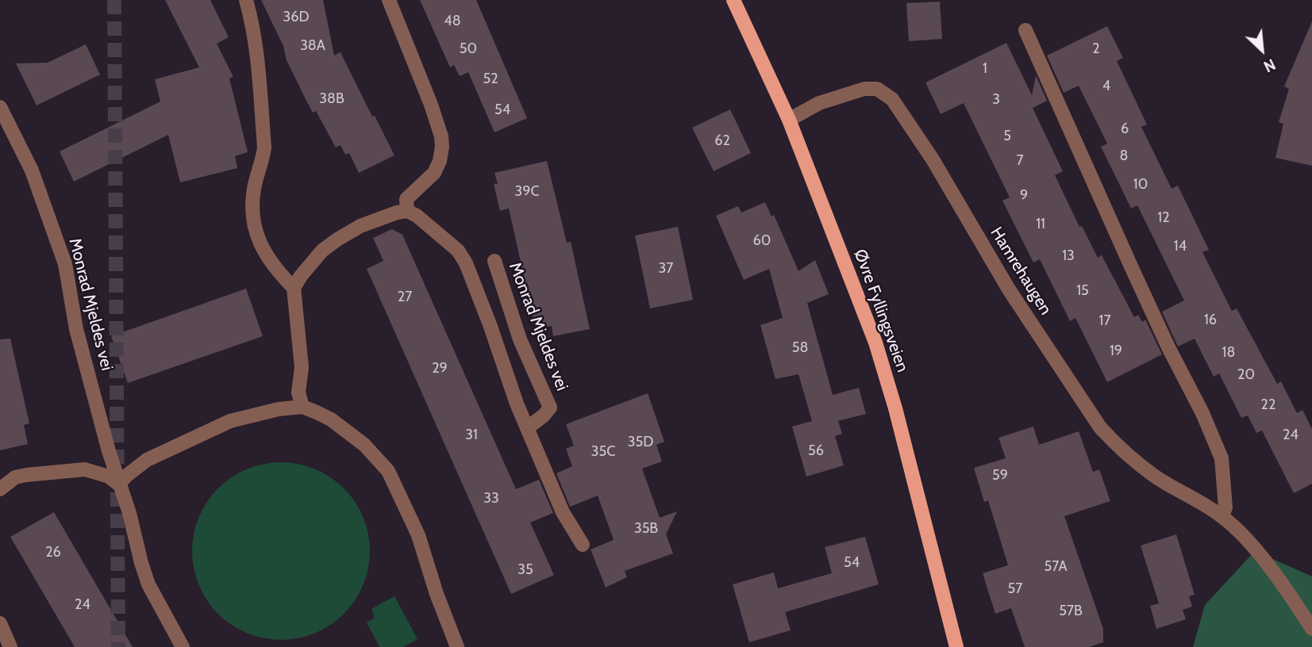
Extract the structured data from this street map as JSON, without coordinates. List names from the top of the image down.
{
  "streets": {
    "main road": ["Øvre Fyllingsveien"],
    "street": ["Hamrehaugen", "Monrad Mjeldes vei"]
  },
  "crossings": [
    ["Hamrehaugen", "Øvre Fyllingsveien"]
  ],
  "house_numbers": [
    "36D",
    "48",
    "38A",
    "50",
    "2",
    "1",
    "52",
    "4",
    "38B",
    "3",
    "54",
    "6",
    "5",
    "62",
    "8",
    "7",
    "10",
    "39C",
    "9",
    "12",
    "11",
    "60",
    "14",
    "13",
    "37",
    "15",
    "27",
    "16",
    "17",
    "58",
    "19",
    "18",
    "29",
    "20",
    "22",
    "31",
    "24",
    "35D",
    "56",
    "35C",
    "59",
    "33",
    "35B",
    "26",
    "54",
    "57A",
    "35",
    "57",
    "24",
    "57B"
  ],
  "north": "bottom right"
}
